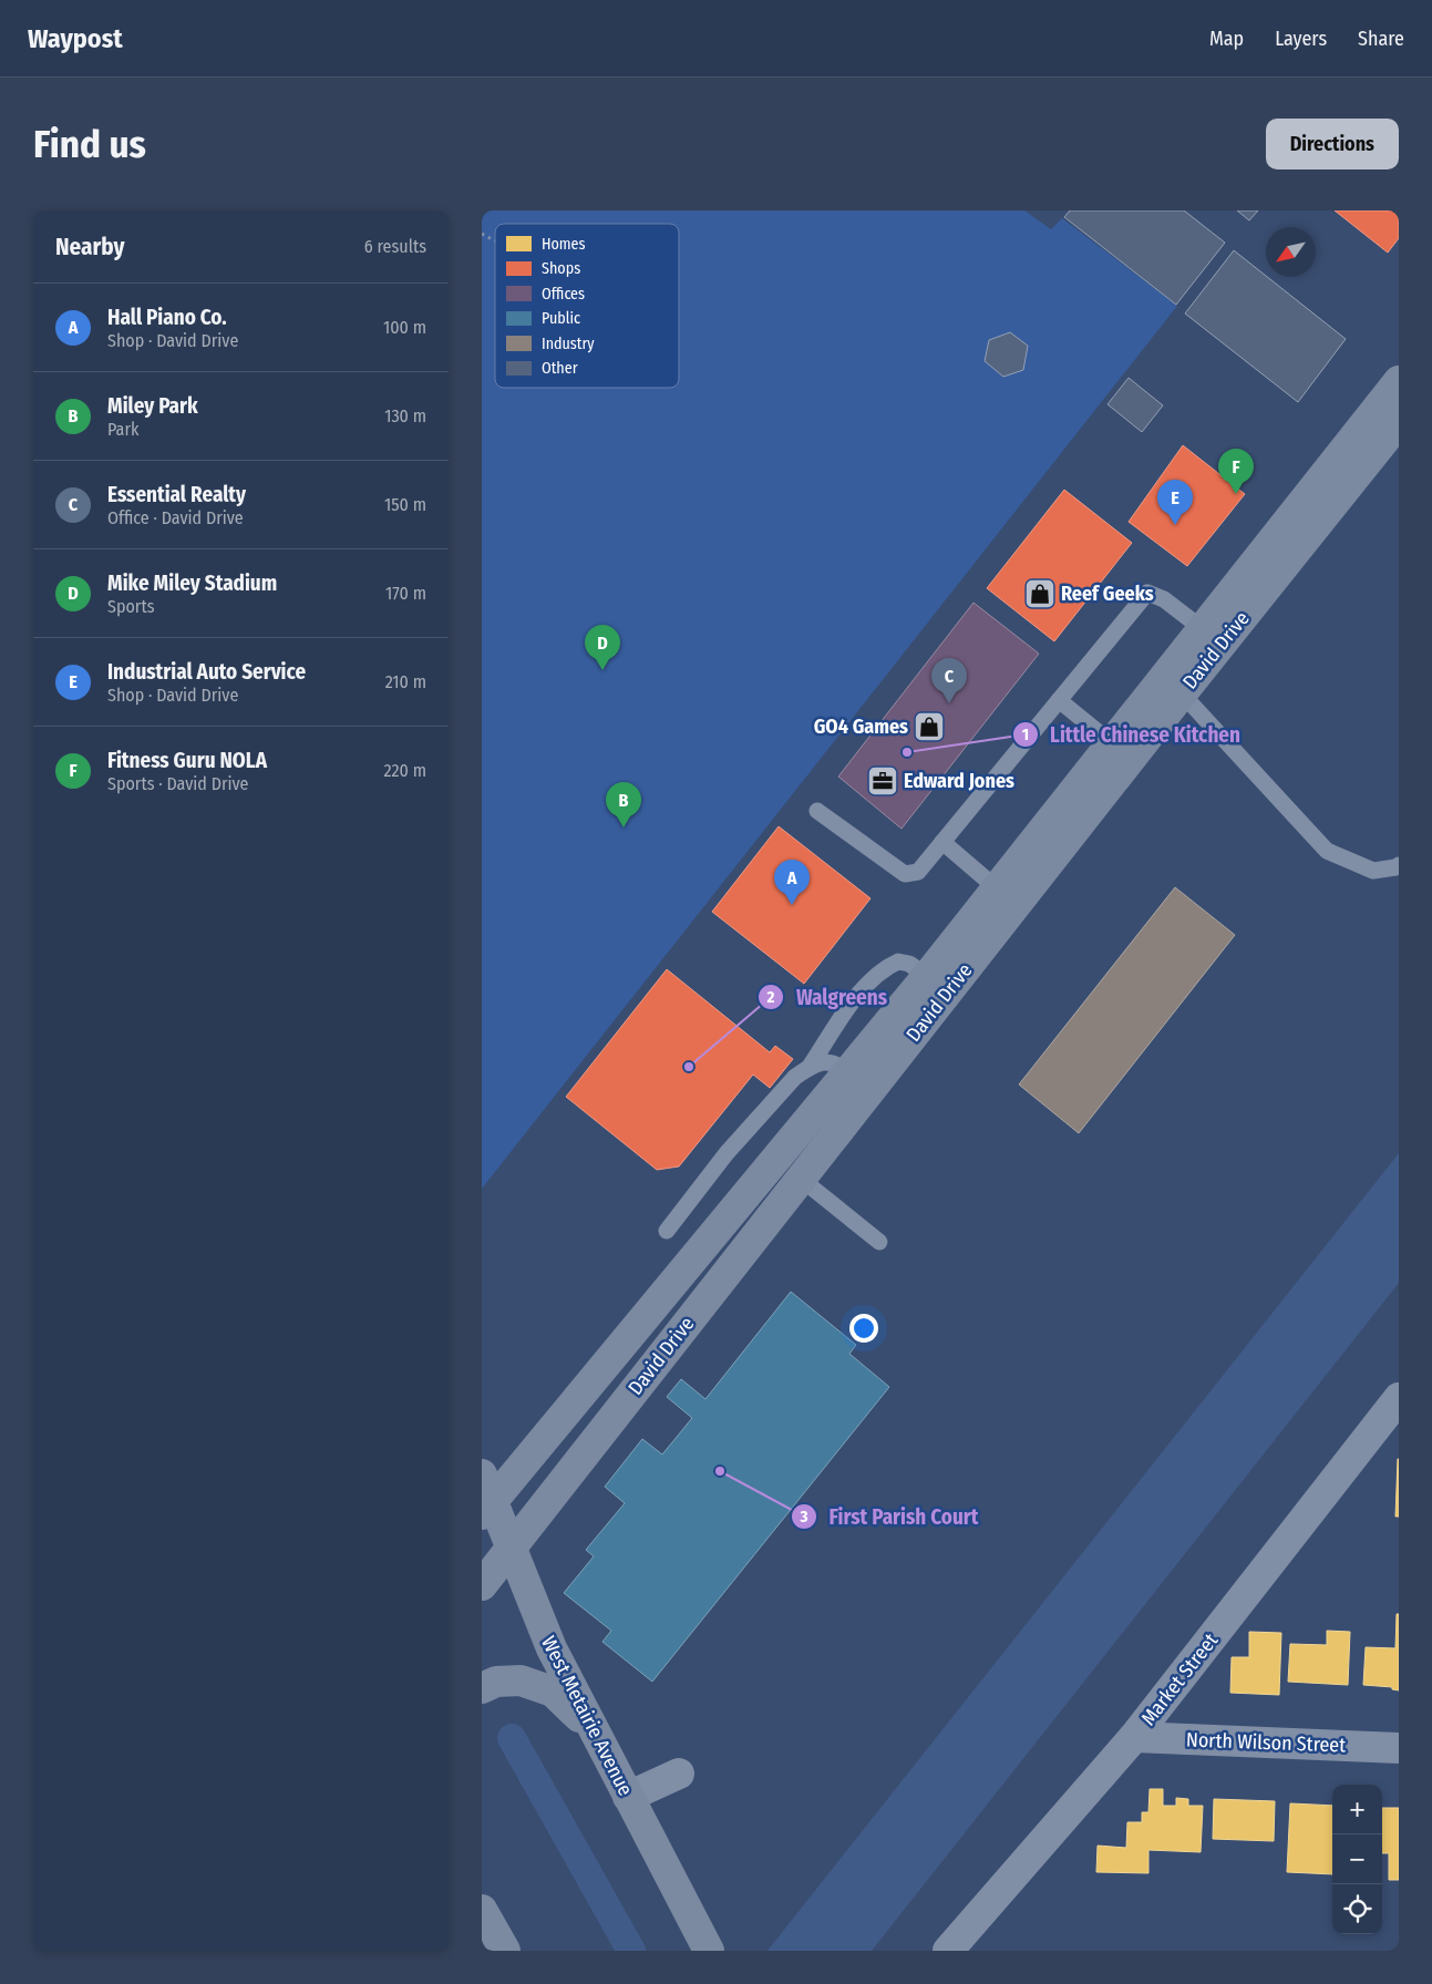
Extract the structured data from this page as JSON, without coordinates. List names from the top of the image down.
{
  "streets": {
    "main road": ["David Drive", "West Metairie Avenue"],
    "street": ["Market Street", "North Wilson Street"]
  },
  "crossings": [
    ["David Drive", "West Metairie Avenue"],
    ["Market Street", "North Wilson Street"]
  ],
  "places": {
    "shop": ["Reef Geeks", "GO4 Games"],
    "other": ["Little Chinese Kitchen", "Walgreens", "First Parish Court"],
    "office": ["Edward Jones"]
  },
  "legend": [
    "Homes",
    "Shops",
    "Offices",
    "Public",
    "Industry",
    "Other"
  ],
  "north": "bottom left",
  "page": {
    "header": "Waypost",
    "nav": ["Map", "Layers", "Share"],
    "buttons": "Directions",
    "title": "Find us",
    "heading": ["Nearby", "6 results"],
    "list": [
      {
        "mark": "A",
        "name": "Hall Piano Co.",
        "note": "Shop · David Drive",
        "value": "100 m"
      },
      {
        "mark": "B",
        "name": "Miley Park",
        "note": "Park",
        "value": "130 m"
      },
      {
        "mark": "C",
        "name": "Essential Realty",
        "note": "Office · David Drive",
        "value": "150 m"
      },
      {
        "mark": "D",
        "name": "Mike Miley Stadium",
        "note": "Sports",
        "value": "170 m"
      },
      {
        "mark": "E",
        "name": "Industrial Auto Service",
        "note": "Shop · David Drive",
        "value": "210 m"
      },
      {
        "mark": "F",
        "name": "Fitness Guru NOLA",
        "note": "Sports · David Drive",
        "value": "220 m"
      }
    ],
    "pins": [
      "F",
      "E",
      "D",
      "C",
      "B",
      "A"
    ],
    "map_buttons": ["+", "−"]
  }
}
